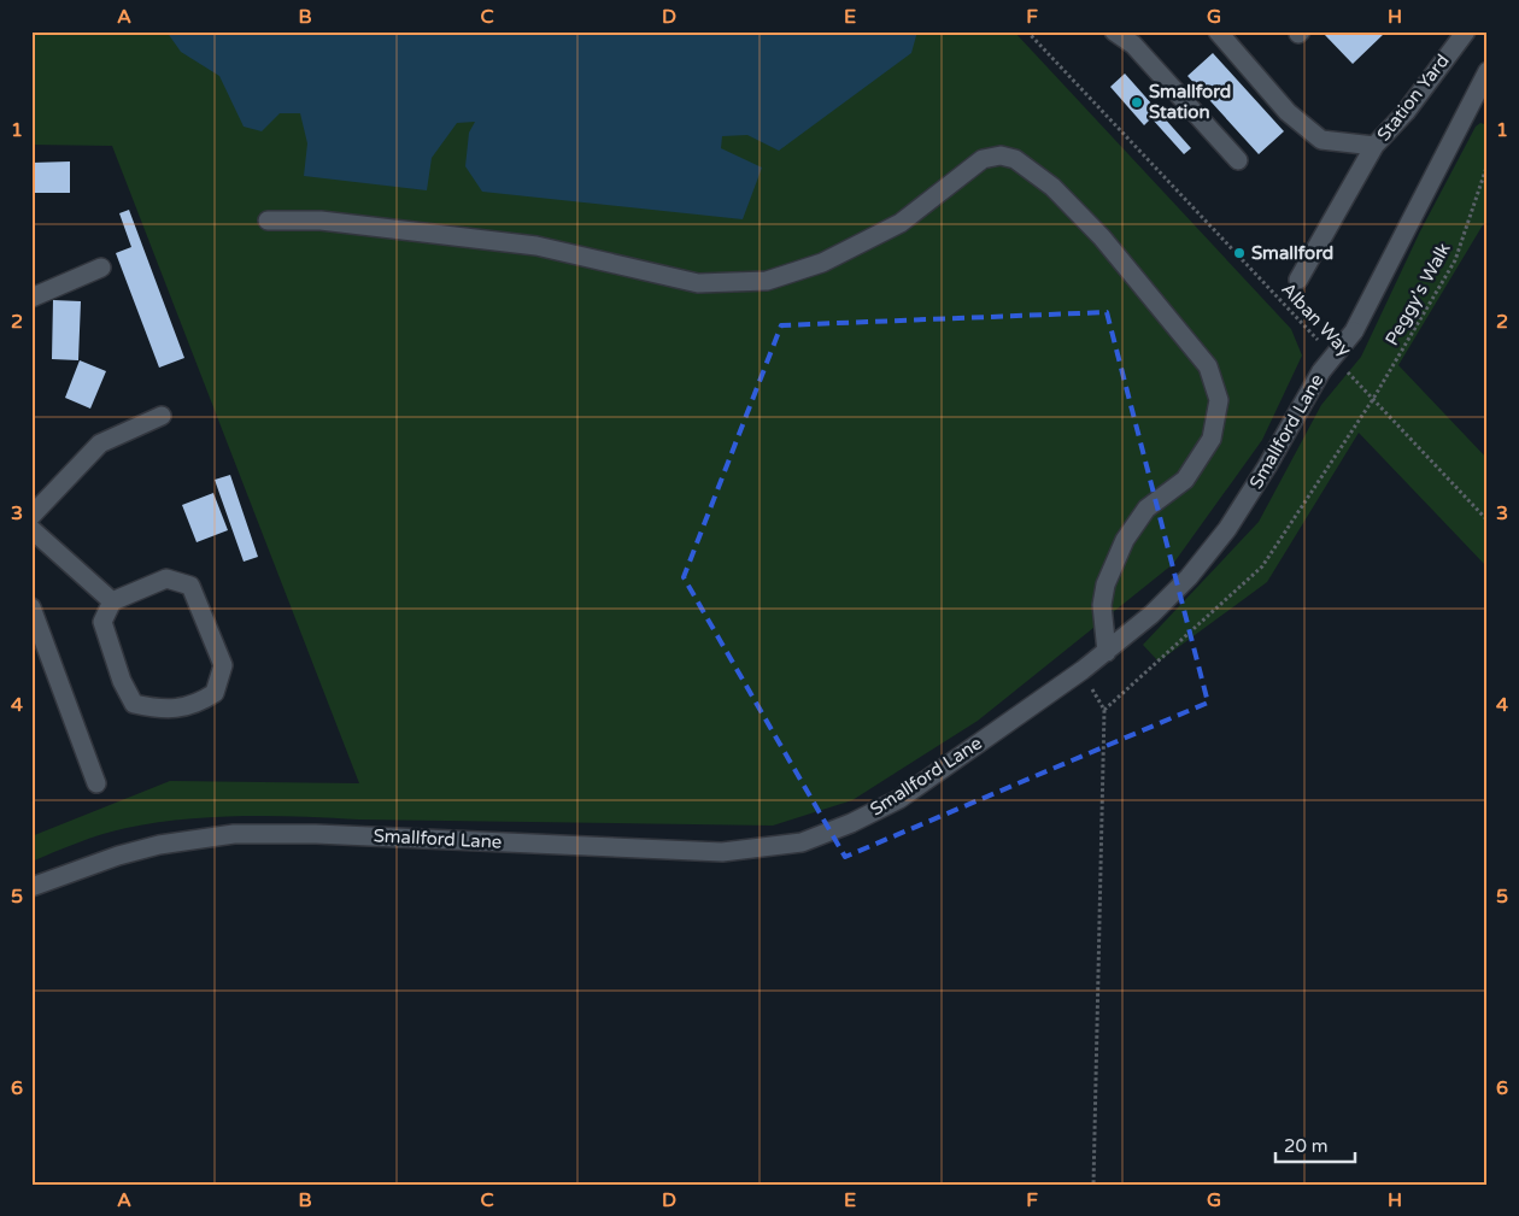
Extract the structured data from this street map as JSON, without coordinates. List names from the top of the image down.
{
  "streets": {
    "street": ["Station Yard", "Smallford Lane"],
    "path": ["Peggy's Walk", "Alban Way"]
  },
  "crossings": [
    ["Peggy's Walk", "Alban Way"]
  ],
  "places": ["Smallford Station", "Smallford"],
  "scale_bar": "20 m",
  "grid": {
    "columns": [
      "A",
      "B",
      "C",
      "D",
      "E",
      "F",
      "G",
      "H"
    ],
    "rows": [
      "1",
      "2",
      "3",
      "4",
      "5",
      "6"
    ]
  }
}
